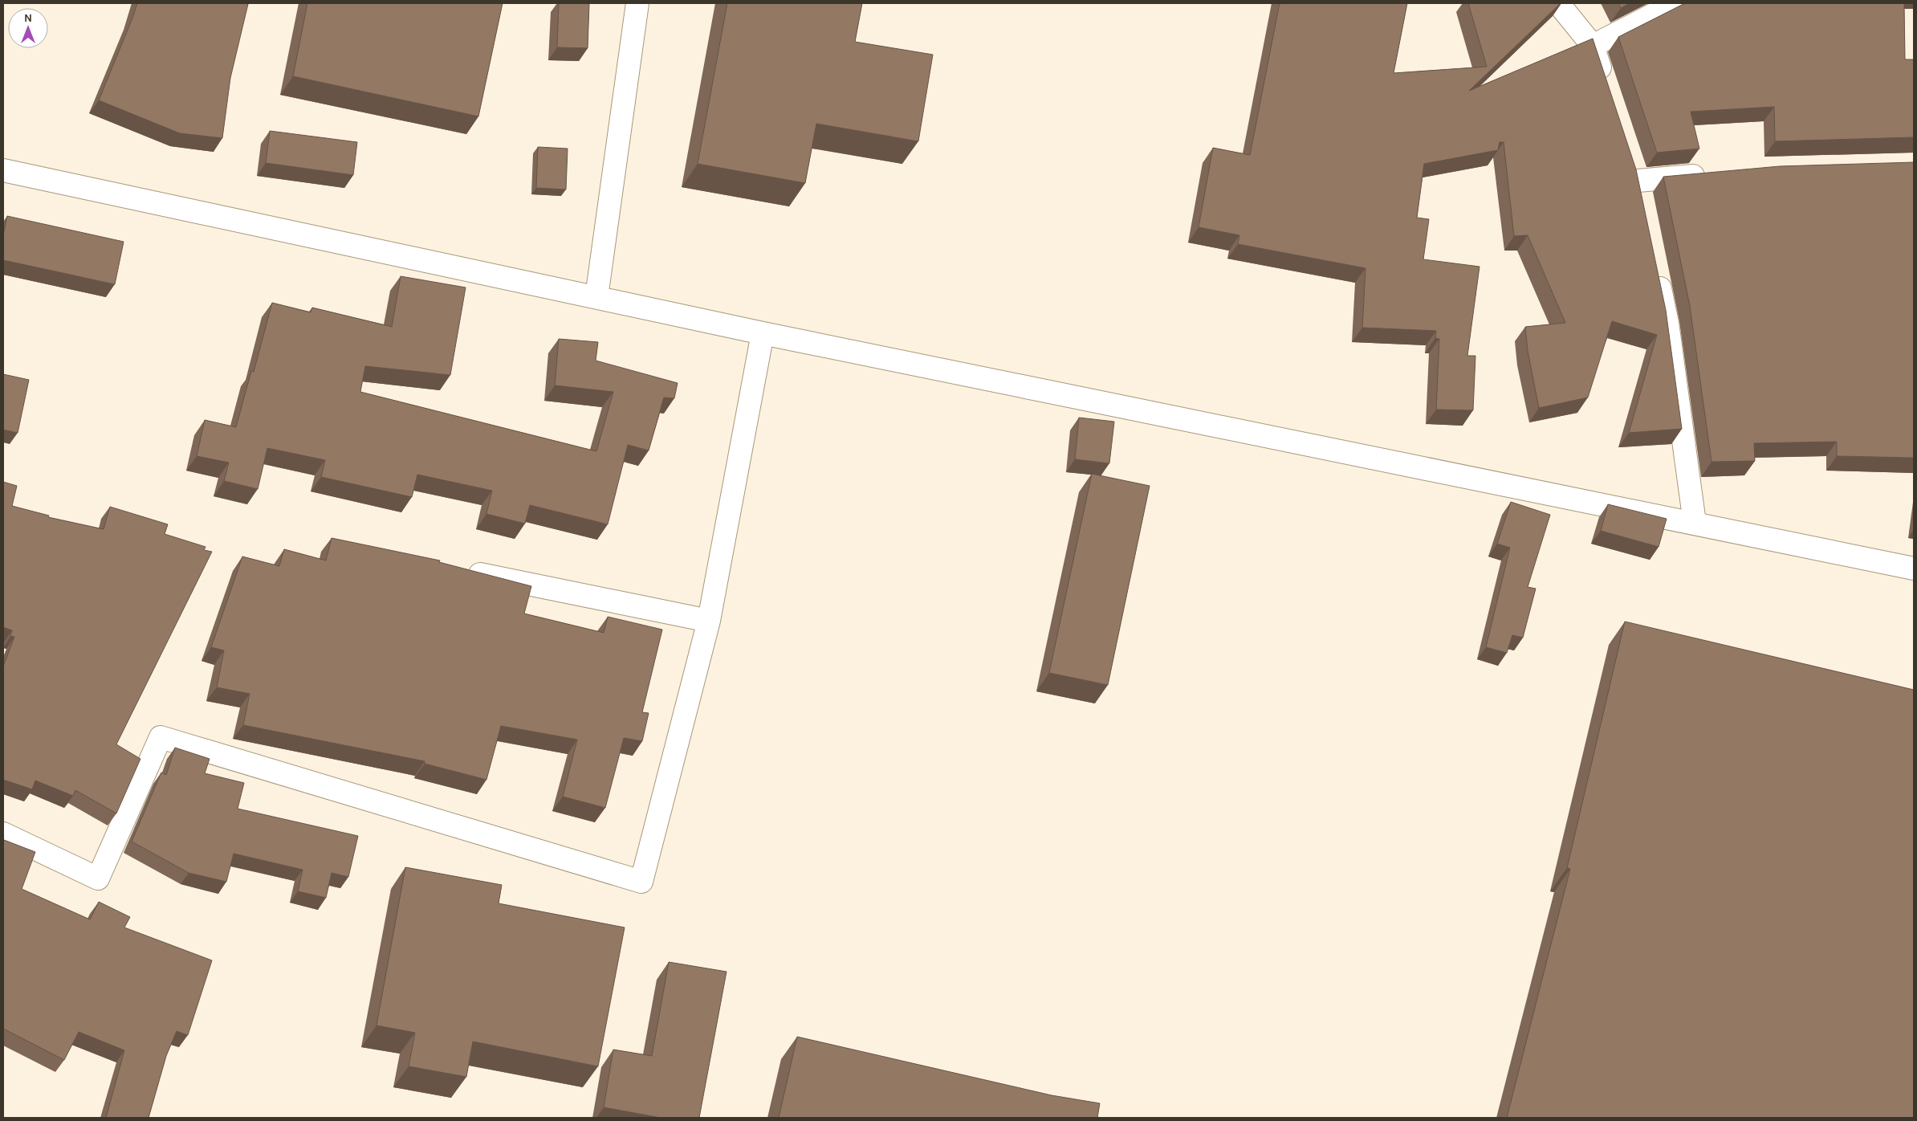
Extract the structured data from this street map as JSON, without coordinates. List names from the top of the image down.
{
  "north": "top"
}
